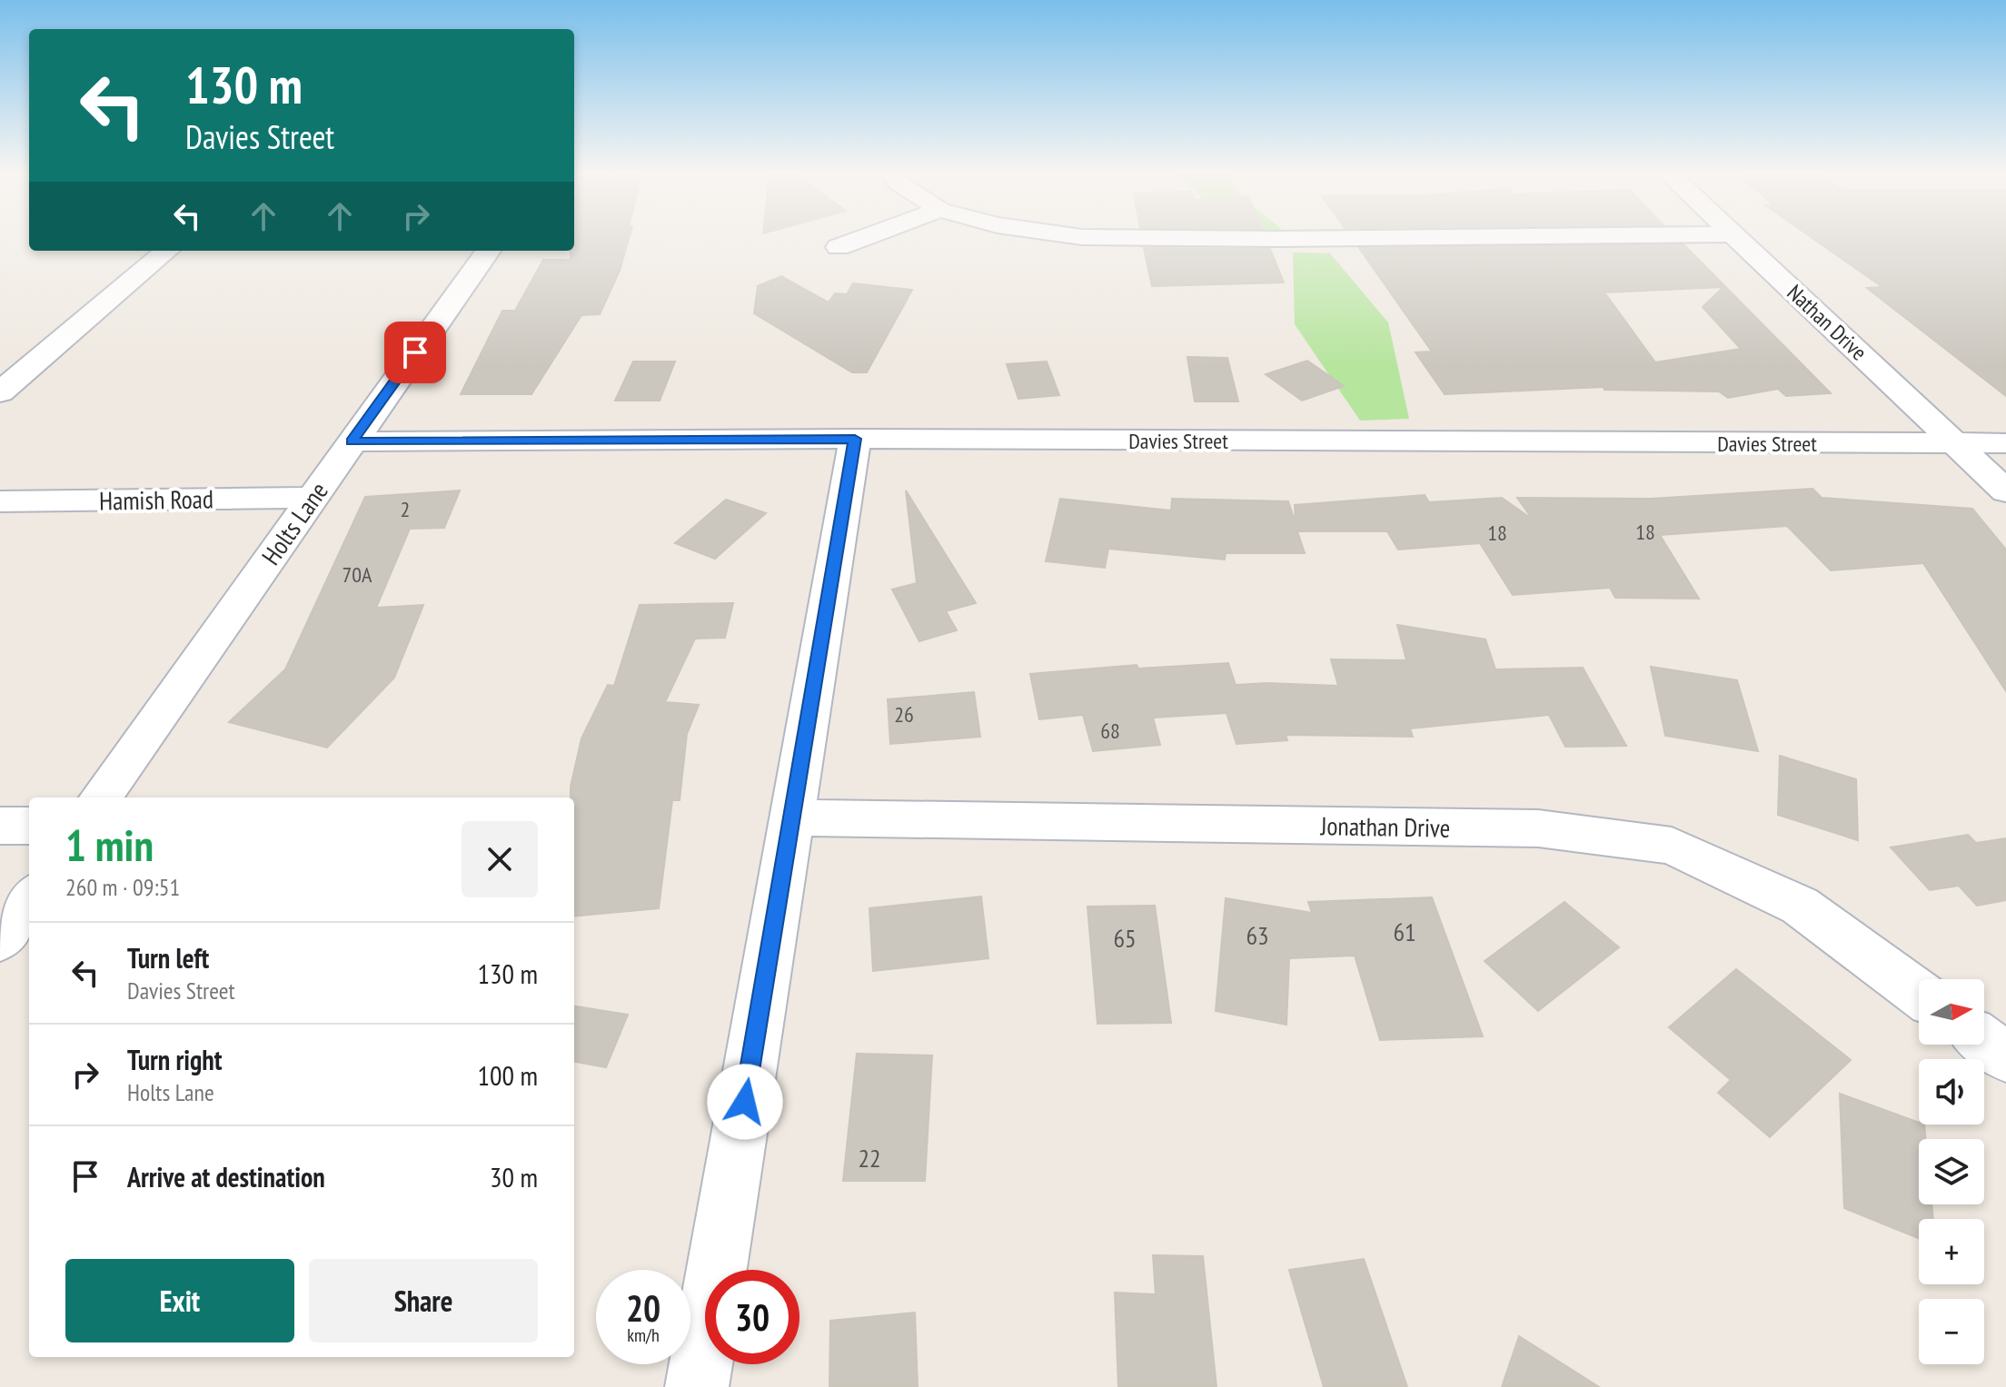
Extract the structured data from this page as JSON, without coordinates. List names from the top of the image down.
{
  "streets": {
    "street": [
      "Nathan Drive",
      "Davies Street",
      "Hamish Road",
      "Holts Lane",
      "Jonathan Drive"
    ]
  },
  "crossings": [
    ["Nathan Drive", "Davies Street"],
    ["Davies Street", "Holts Lane"],
    ["Hamish Road", "Holts Lane"]
  ],
  "house_numbers": [
    "2",
    "18",
    "18",
    "70A",
    "26",
    "68",
    "61",
    "63",
    "65",
    "22"
  ],
  "north": "right",
  "page": {
    "turn": ["130 m", "Davies Street"],
    "heading": ["1 min", "260 m · 09:51"],
    "list": [
      {
        "name": "Turn left",
        "note": "Davies Street",
        "value": "130 m"
      },
      {
        "name": "Turn right",
        "note": "Holts Lane",
        "value": "100 m"
      },
      {
        "name": "Arrive at destination",
        "value": "30 m"
      }
    ],
    "map_buttons": ["+", "−"],
    "buttons": ["Exit", "Share"],
    "speed": "20 km/h",
    "limit": "30"
  }
}
